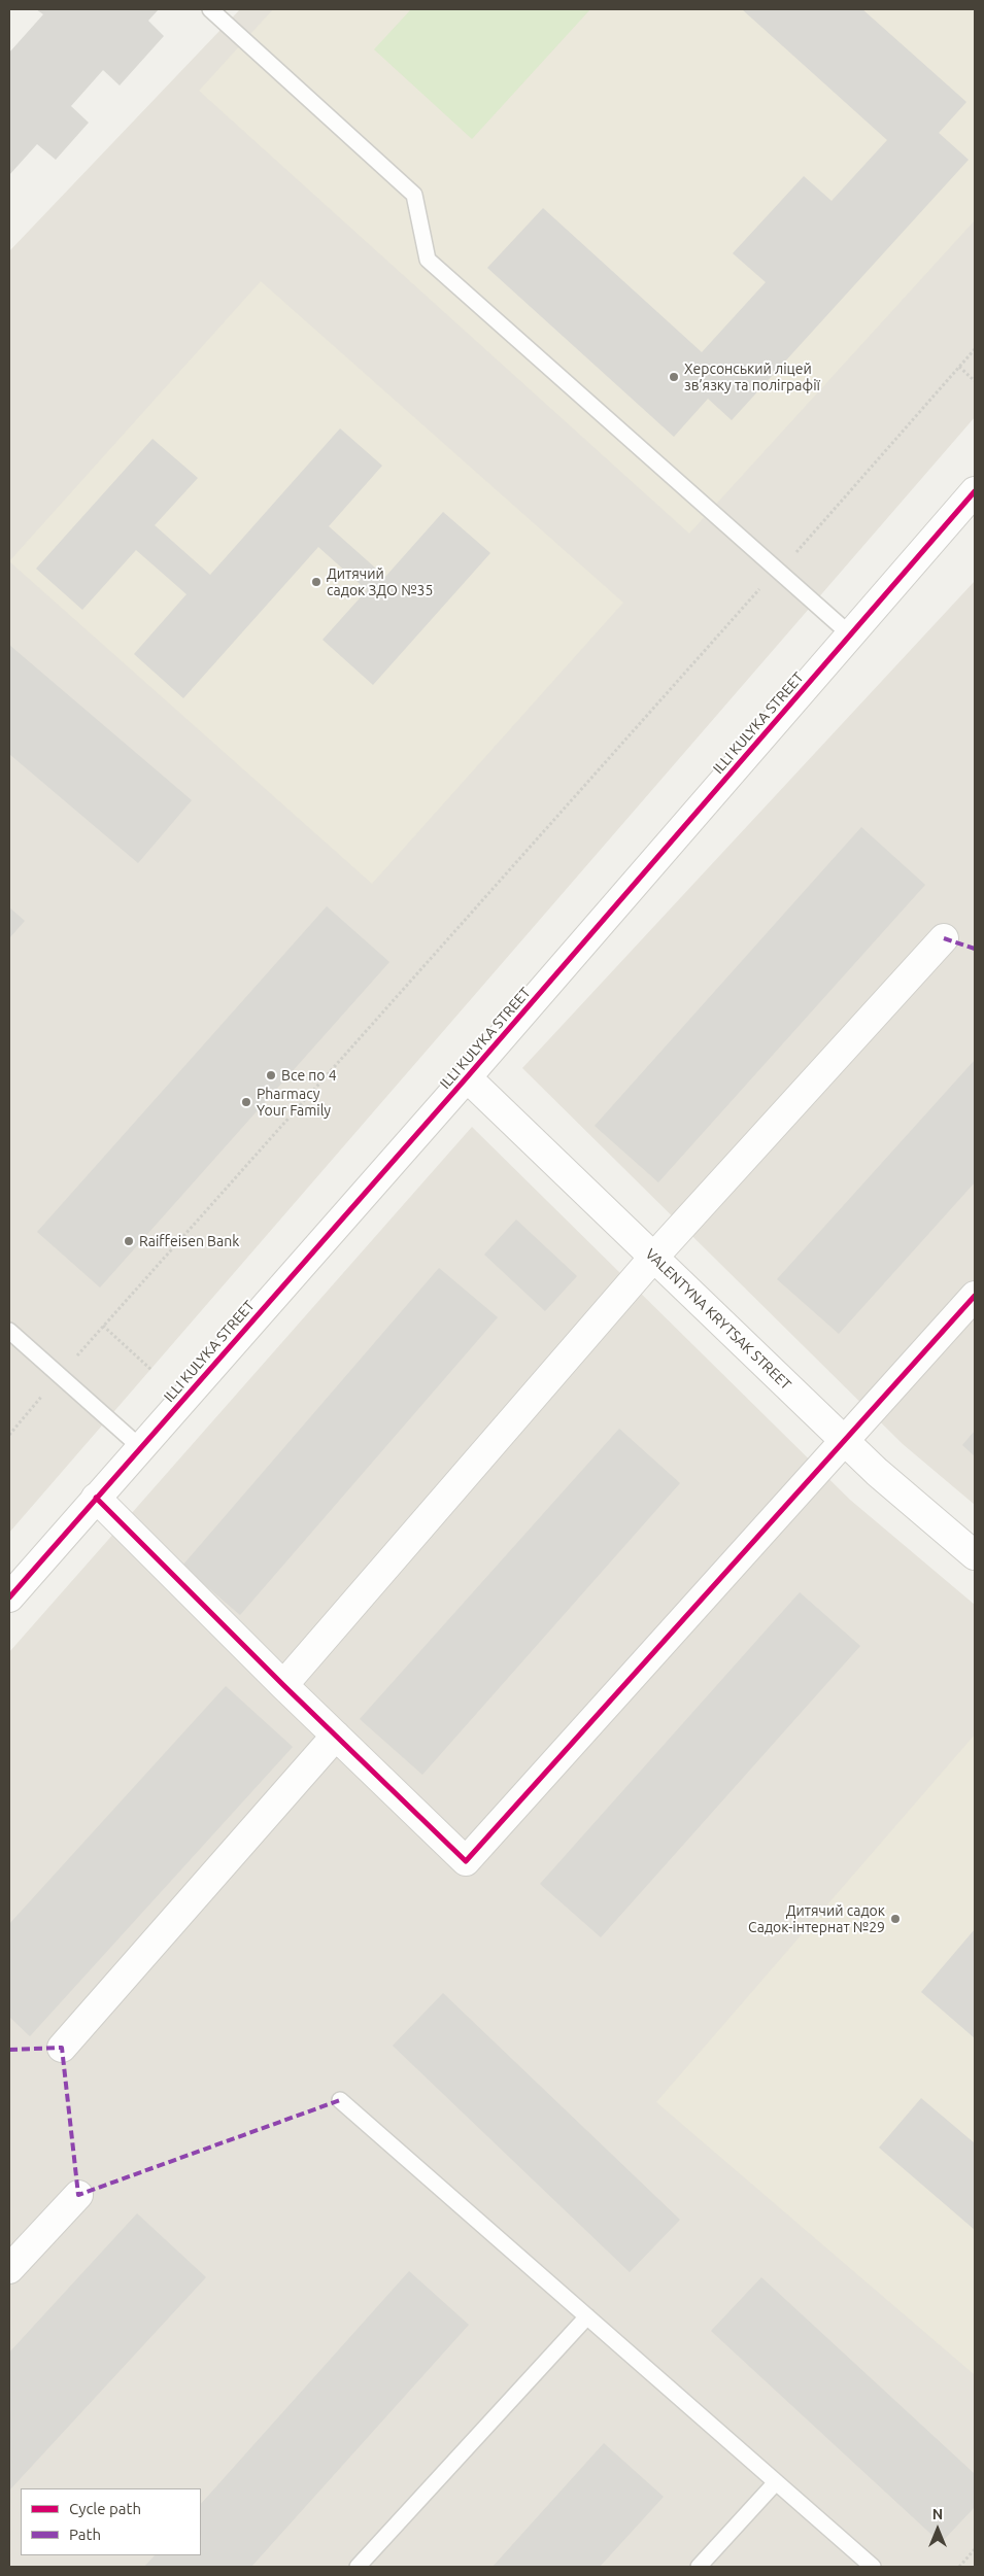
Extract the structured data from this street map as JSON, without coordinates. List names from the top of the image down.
{
  "streets": {
    "street": ["ILLI KULYKA STREET", "VALENTYNA KRYTSAK STREET"]
  },
  "crossings": [
    ["ILLI KULYKA STREET", "VALENTYNA KRYTSAK STREET"]
  ],
  "places": [
    "Херсонський ліцей зв’язку та поліграфії",
    "Дитячий садок ЗДО №35",
    "Все по 4",
    "Pharmacy Your Family",
    "Raiffeisen Bank",
    "Дитячий садок Садок-інтернат №29"
  ],
  "legend": ["Cycle path", "Path"],
  "north": "top"
}
